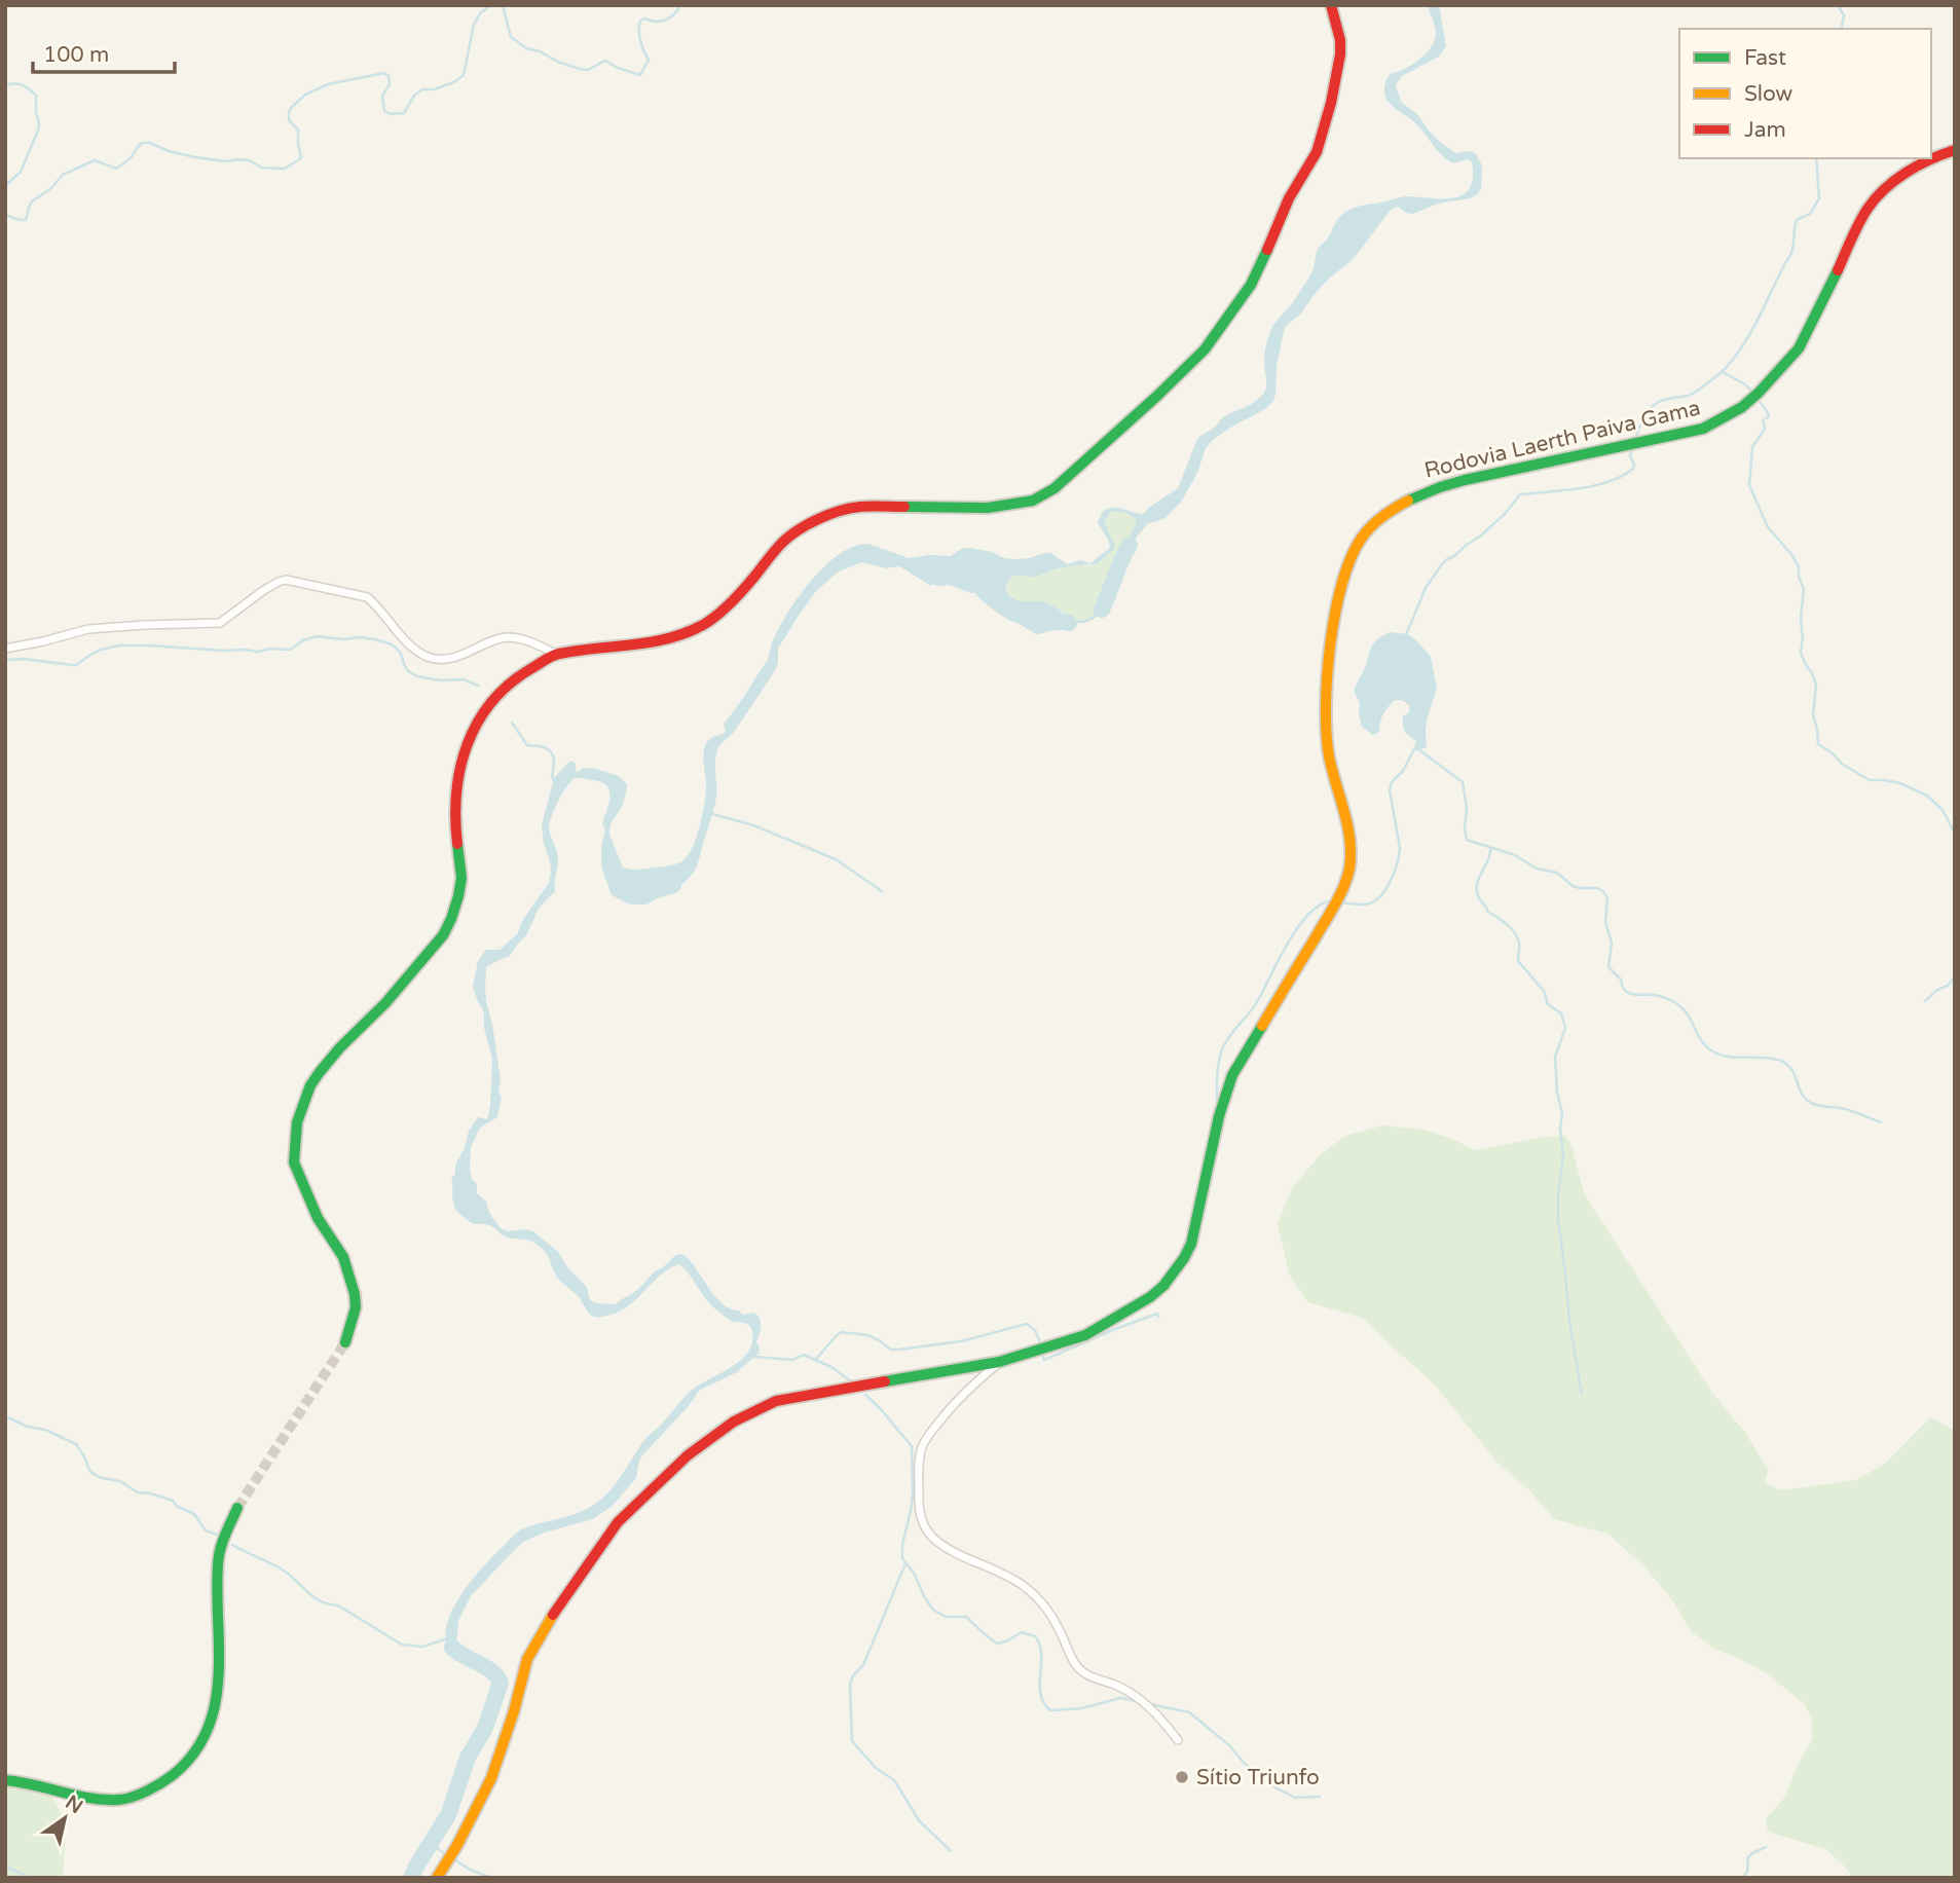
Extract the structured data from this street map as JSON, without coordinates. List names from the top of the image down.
{
  "streets": {
    "main road": ["Rodovia Laerth Paiva Gama"]
  },
  "places": ["Sítio Triunfo"],
  "legend": ["Fast", "Slow", "Jam"],
  "scale_bar": "100 m",
  "north": "top right"
}
